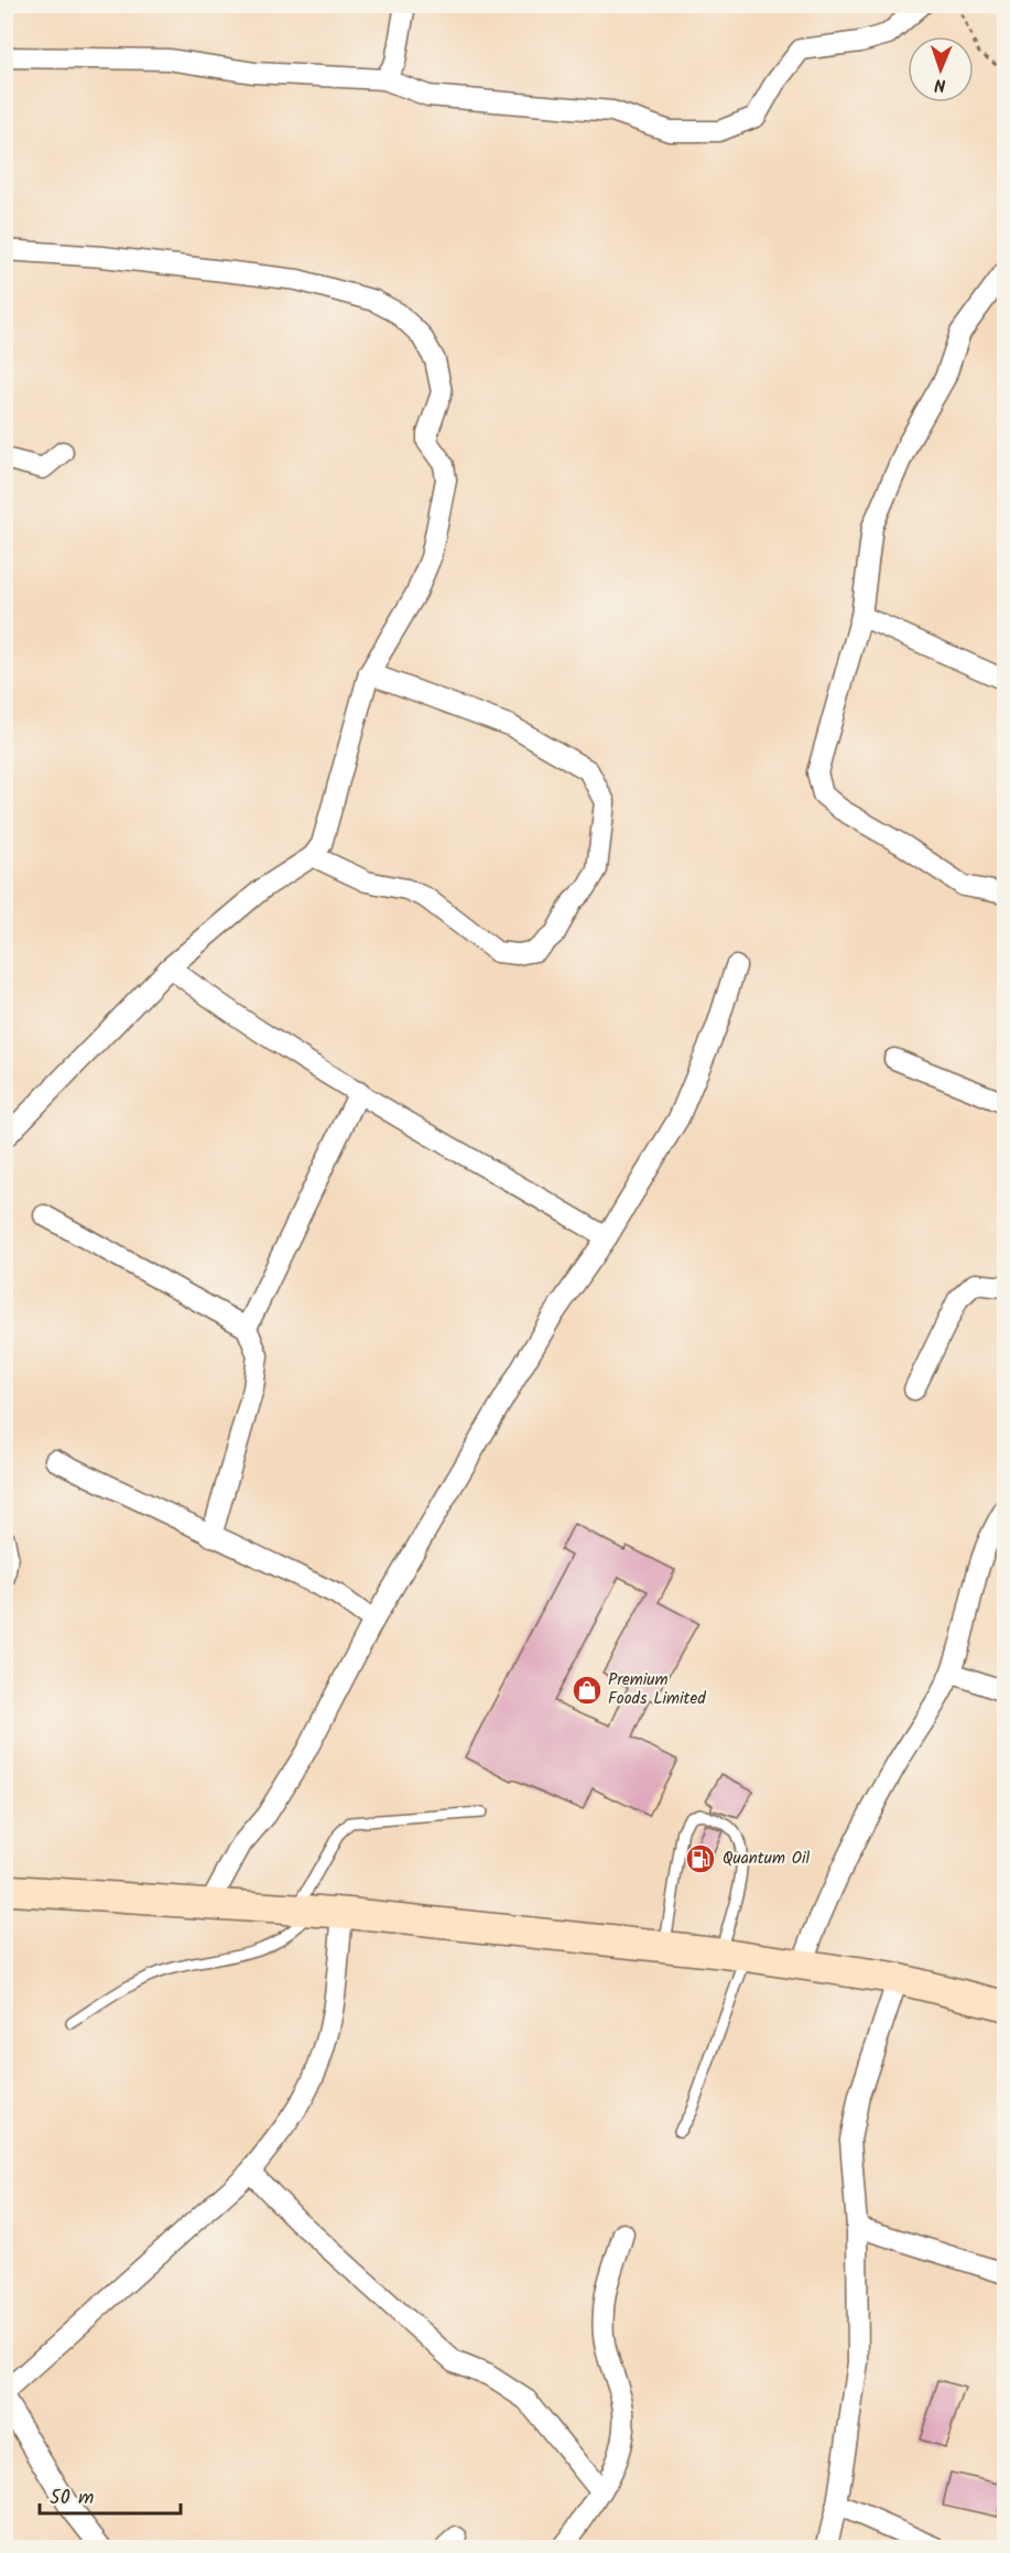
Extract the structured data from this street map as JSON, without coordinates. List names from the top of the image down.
{
  "places": {
    "shop": ["Premium Foods Limited"],
    "fuel station": ["Quantum Oil"]
  },
  "scale_bar": "50 m",
  "north": "bottom"
}
